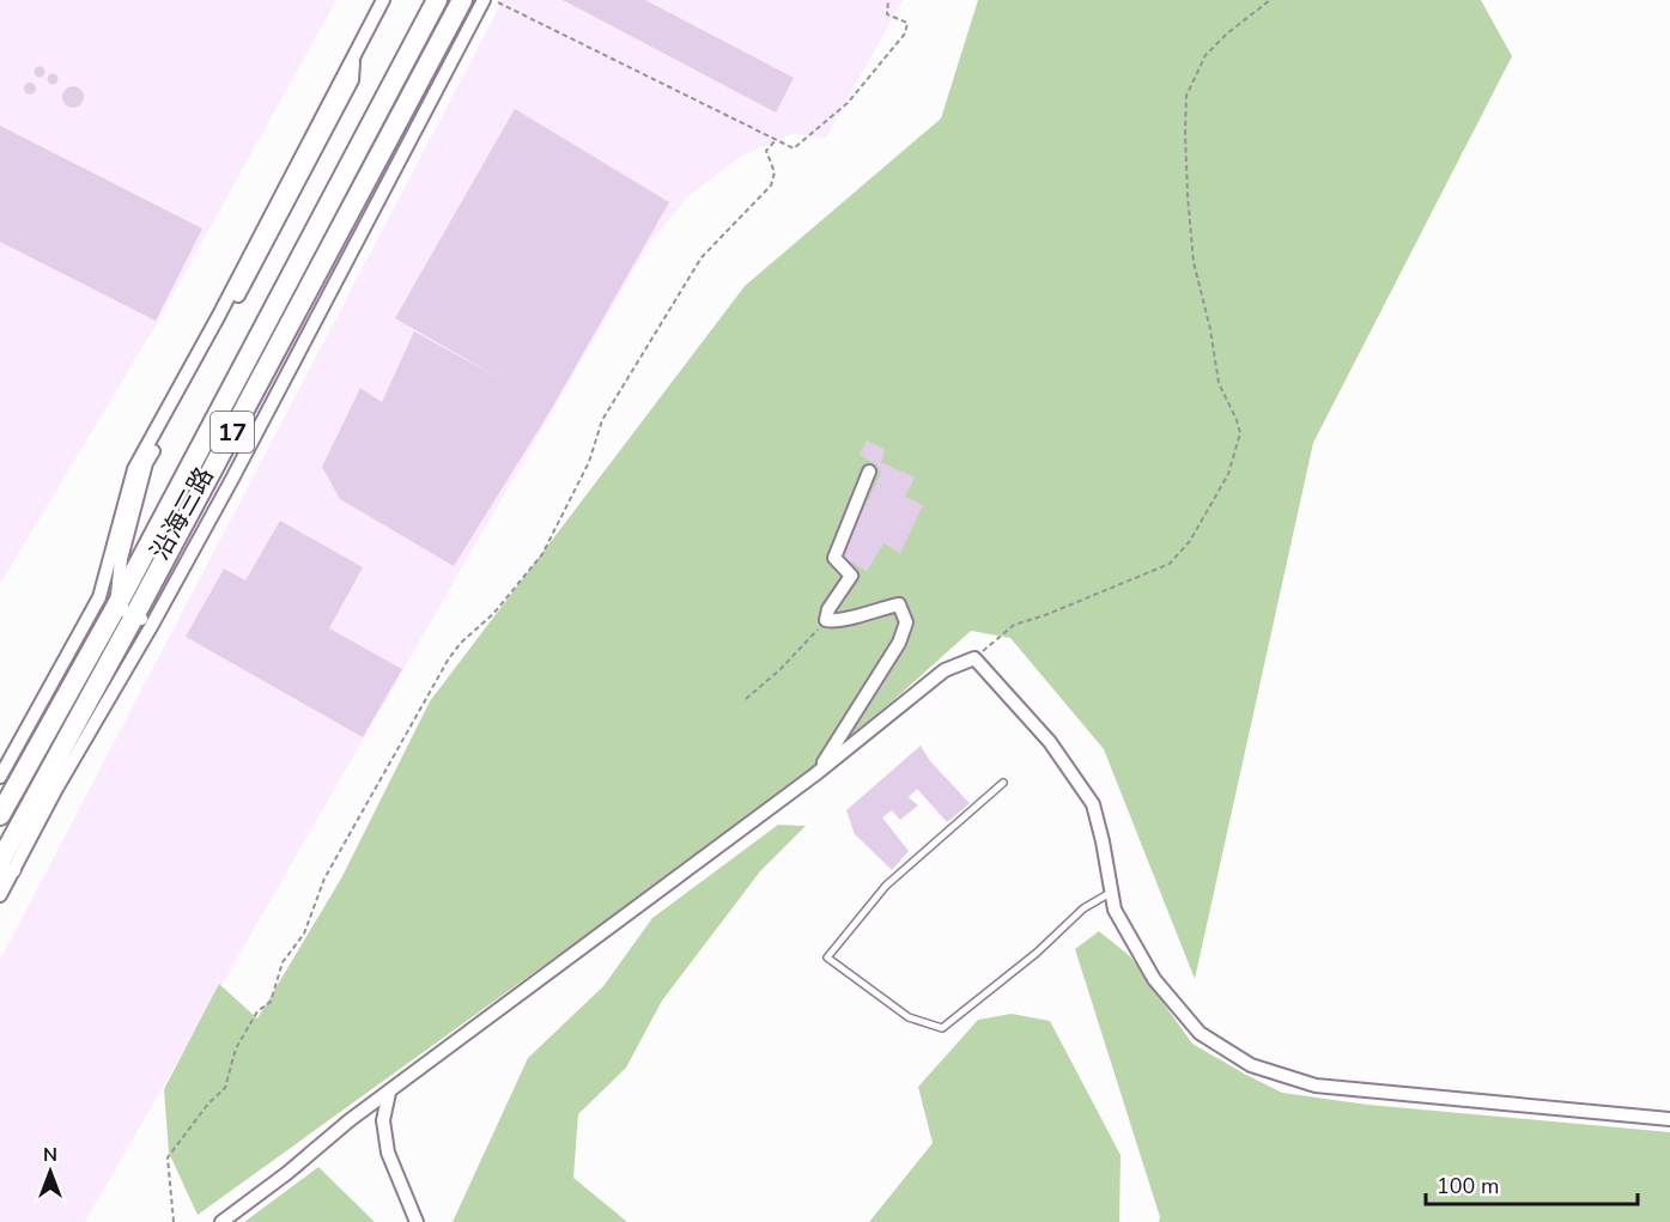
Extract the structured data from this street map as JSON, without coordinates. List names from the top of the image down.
{
  "streets": {
    "main road": ["17", "沿海三路"]
  },
  "scale_bar": "100 m",
  "north": "top"
}
